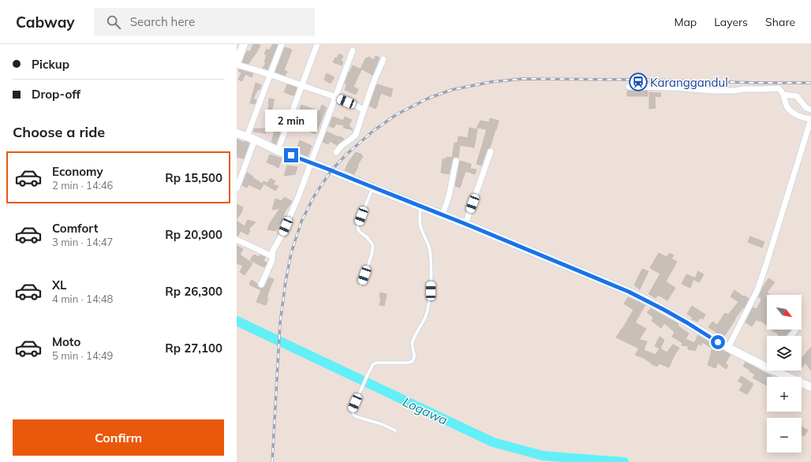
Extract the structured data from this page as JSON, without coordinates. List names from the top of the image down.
{
  "water": ["Logawa"],
  "places": {
    "station": ["Karanggandul"]
  },
  "north": "bottom right",
  "page": {
    "header": "Cabway",
    "search": "Search here",
    "nav": ["Map", "Layers", "Share"],
    "banner": ["Pickup", "Drop-off"],
    "bubble": "2 min",
    "heading": "Choose a ride",
    "list": [
      {
        "name": "Economy",
        "note": "2 min · 14:46",
        "value": "Rp 15,500"
      },
      {
        "name": "Comfort",
        "note": "3 min · 14:47",
        "value": "Rp 20,900"
      },
      {
        "name": "XL",
        "note": "4 min · 14:48",
        "value": "Rp 26,300"
      },
      {
        "name": "Moto",
        "note": "5 min · 14:49",
        "value": "Rp 27,100"
      }
    ],
    "map_buttons": ["+", "−"],
    "buttons": "Confirm"
  }
}
